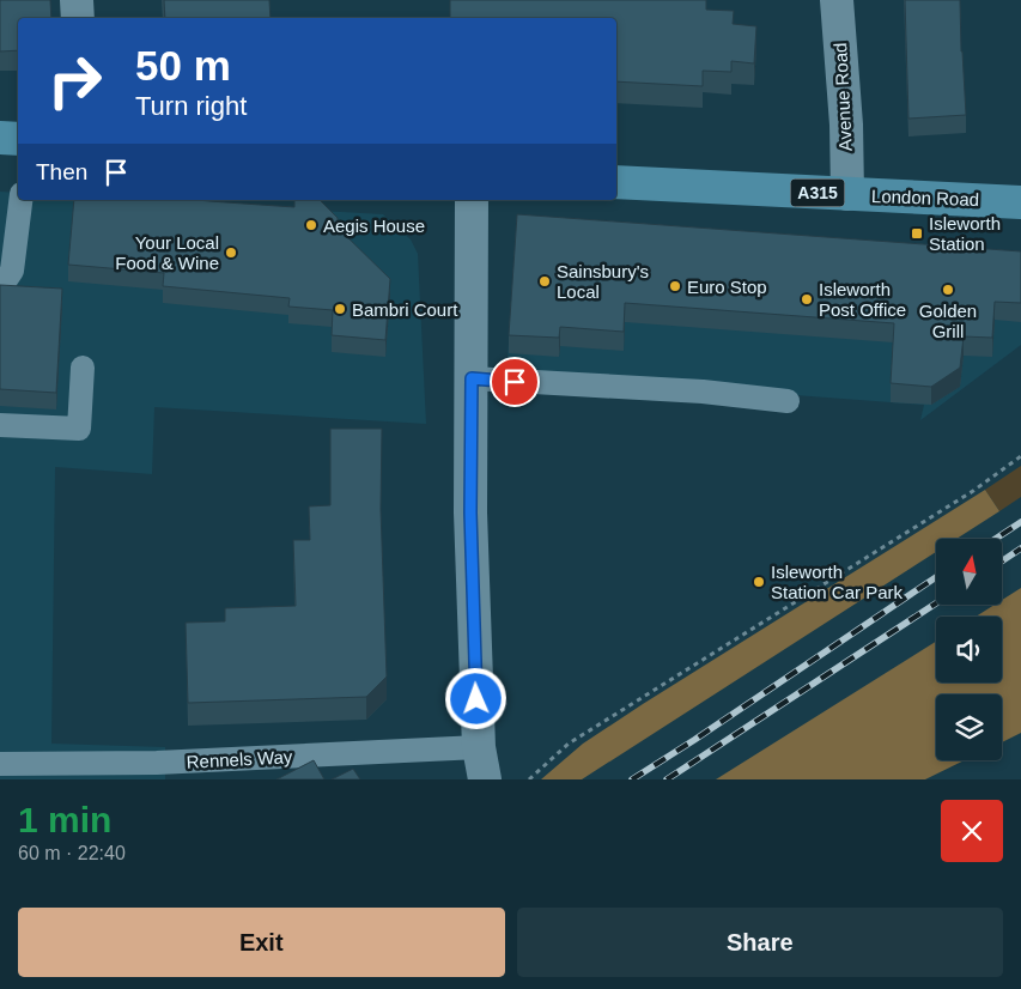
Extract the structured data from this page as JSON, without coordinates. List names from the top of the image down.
{
  "streets": {
    "main road": ["Avenue Road", "A315", "London Road"],
    "lane": ["Rennels Way"]
  },
  "crossings": [
    ["Avenue Road", "London Road"]
  ],
  "places": {
    "other": [
      "Aegis House",
      "Your Local Food & Wine",
      "Sainsbury's Local",
      "Euro Stop",
      "Golden Grill",
      "Isleworth Post Office",
      "Bambri Court",
      "Isleworth Station Car Park"
    ],
    "transit": ["Isleworth Station"]
  },
  "north": "top",
  "page": {
    "turn": ["50 m", "Turn right"],
    "then": "Then",
    "heading": ["1 min", "60 m · 22:40"],
    "buttons": ["Exit", "Share"]
  }
}
